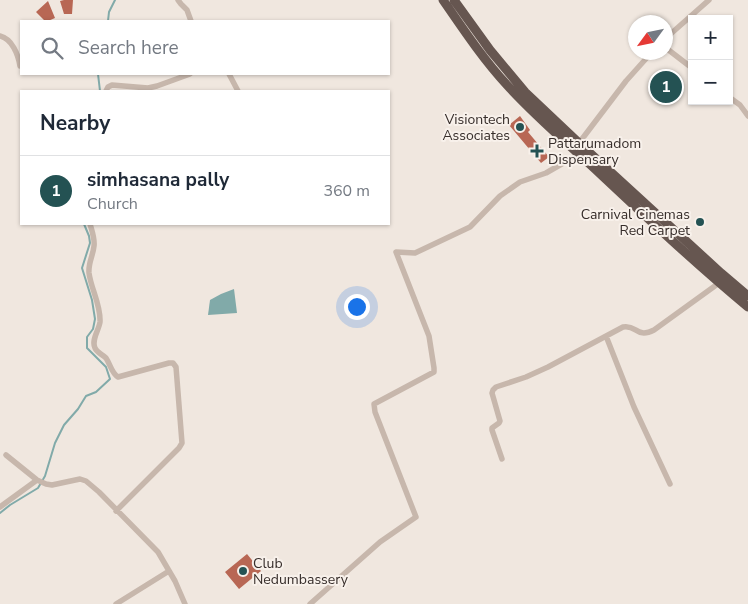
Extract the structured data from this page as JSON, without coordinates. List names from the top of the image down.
{
  "places": {
    "other": ["Visiontech Associates", "Carnival Cinemas Red Carpet", "Club Nedumbassery"],
    "health": ["Pattarumadom Dispensary"]
  },
  "north": "bottom left",
  "page": {
    "map_buttons": ["+", "−"],
    "search": "Search here",
    "pins": "1",
    "heading": "Nearby",
    "list": [
      {
        "mark": "1",
        "name": "simhasana pally",
        "note": "Church",
        "value": "360 m"
      }
    ]
  }
}
